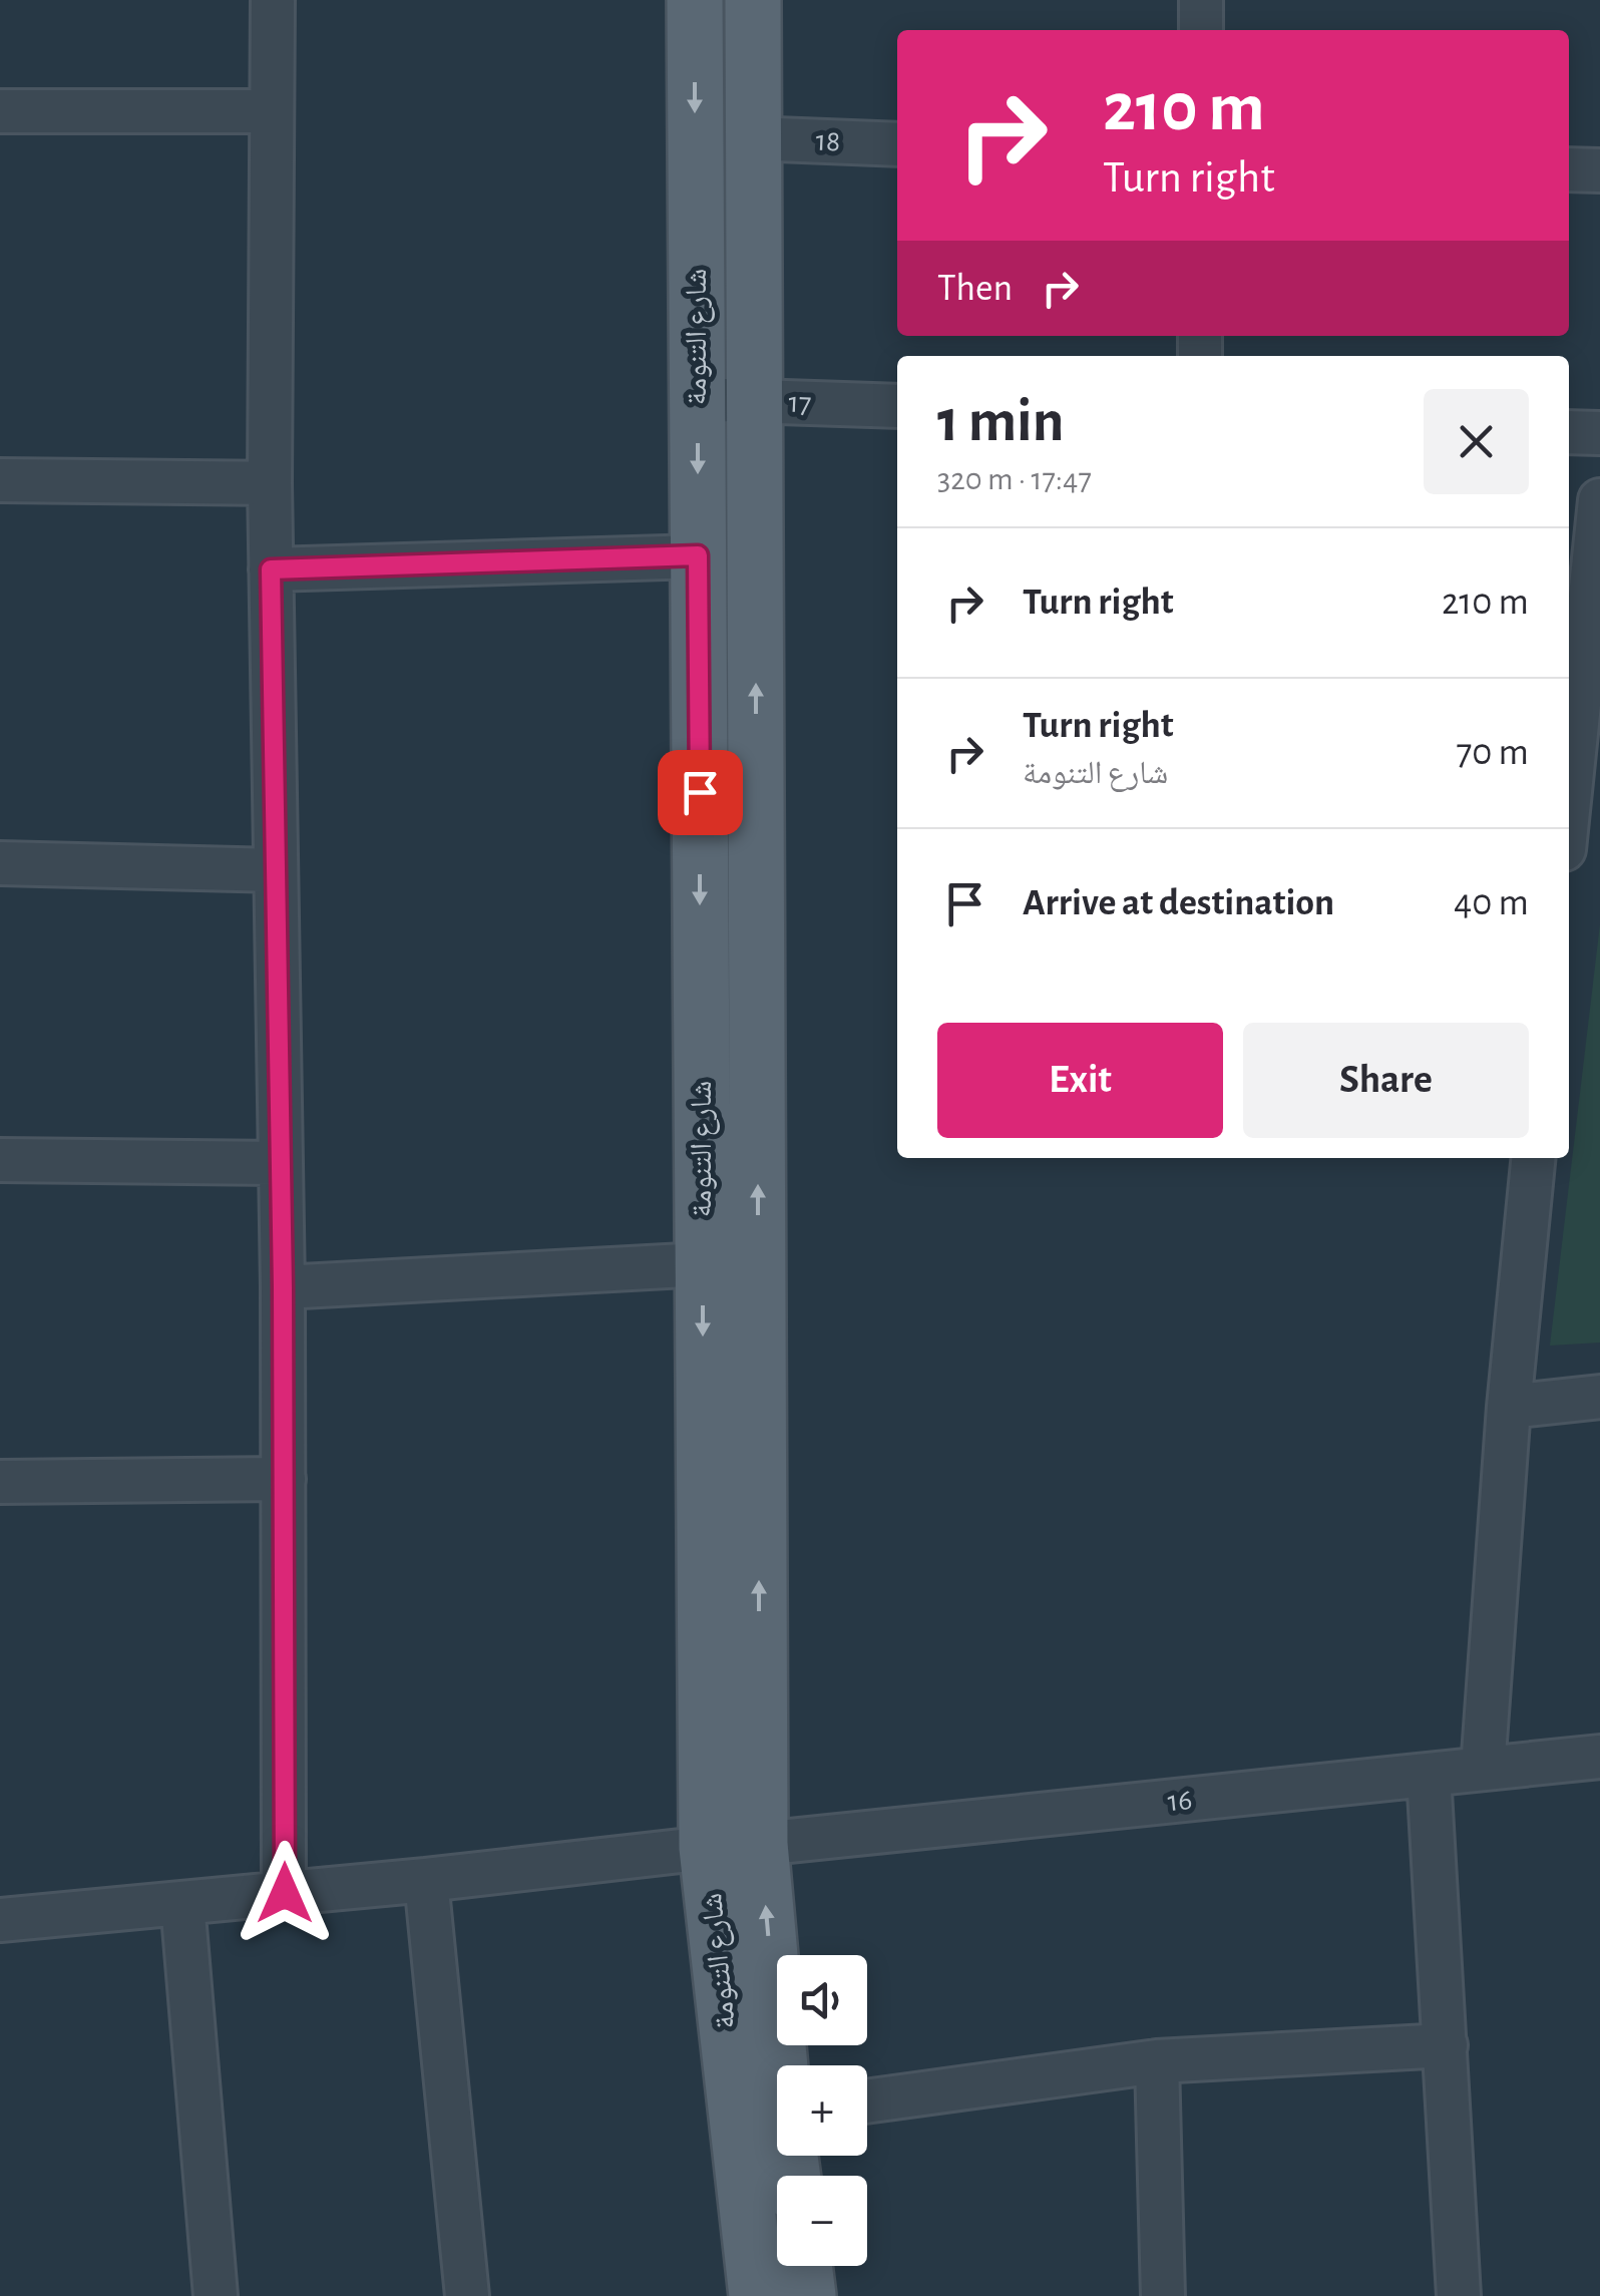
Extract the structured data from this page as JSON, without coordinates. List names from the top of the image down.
{
  "streets": {
    "main road": ["شارع التنومة"],
    "street": ["18", "17", "16"]
  },
  "crossings": [
    ["18", "شارع التنومة"],
    ["شارع التنومة", "17"],
    ["شارع التنومة", "16"]
  ],
  "page": {
    "turn": ["210 m", "Turn right"],
    "then": "Then",
    "heading": ["1 min", "320 m · 17:47"],
    "list": [
      {
        "name": "Turn right",
        "value": "210 m"
      },
      {
        "name": "Turn right",
        "note": "شارع التنومة",
        "value": "70 m"
      },
      {
        "name": "Arrive at destination",
        "value": "40 m"
      }
    ],
    "buttons": ["Exit", "Share"],
    "map_buttons": ["+", "−"]
  }
}
